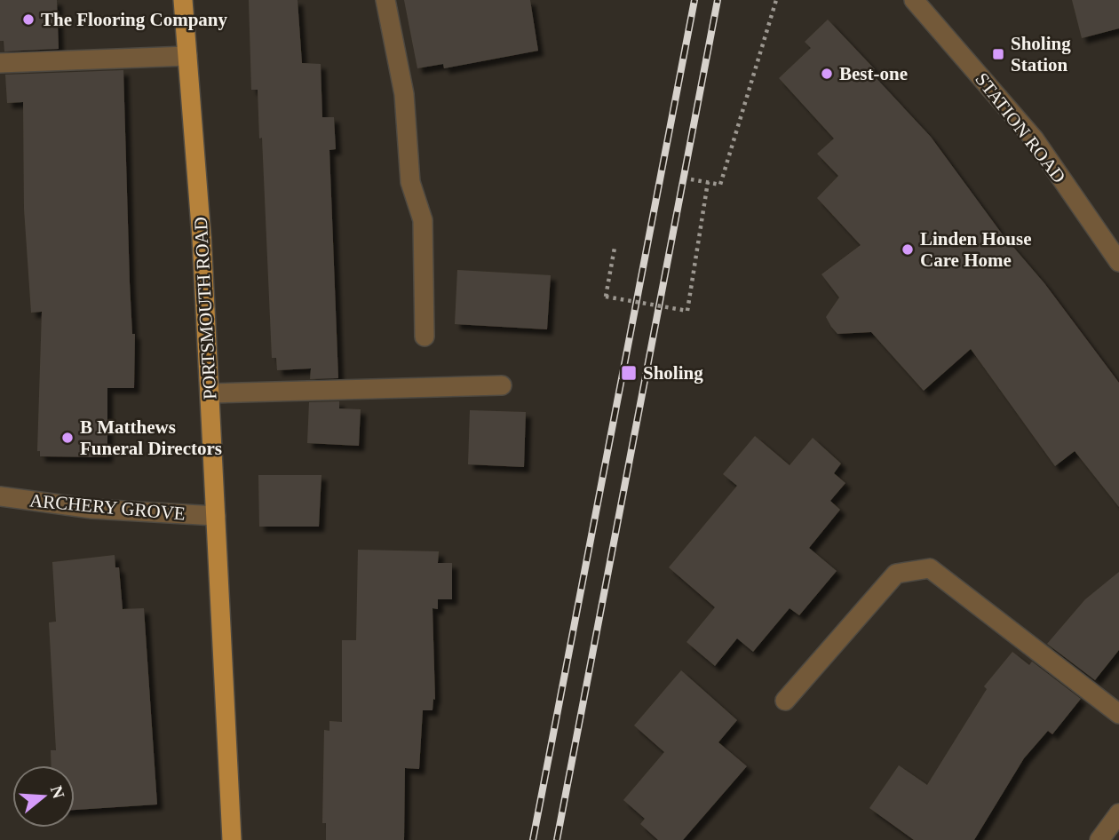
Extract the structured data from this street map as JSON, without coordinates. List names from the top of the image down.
{
  "streets": {
    "main road": ["PORTSMOUTH ROAD"],
    "street": ["STATION ROAD", "ARCHERY GROVE"]
  },
  "crossings": [
    ["PORTSMOUTH ROAD", "ARCHERY GROVE"]
  ],
  "places": {
    "other": [
      "The Flooring Company",
      "Best-one",
      "Linden House Care Home",
      "B Matthews Funeral Directors"
    ],
    "transit": ["Sholing Station", "Sholing"]
  },
  "north": "right"
}
